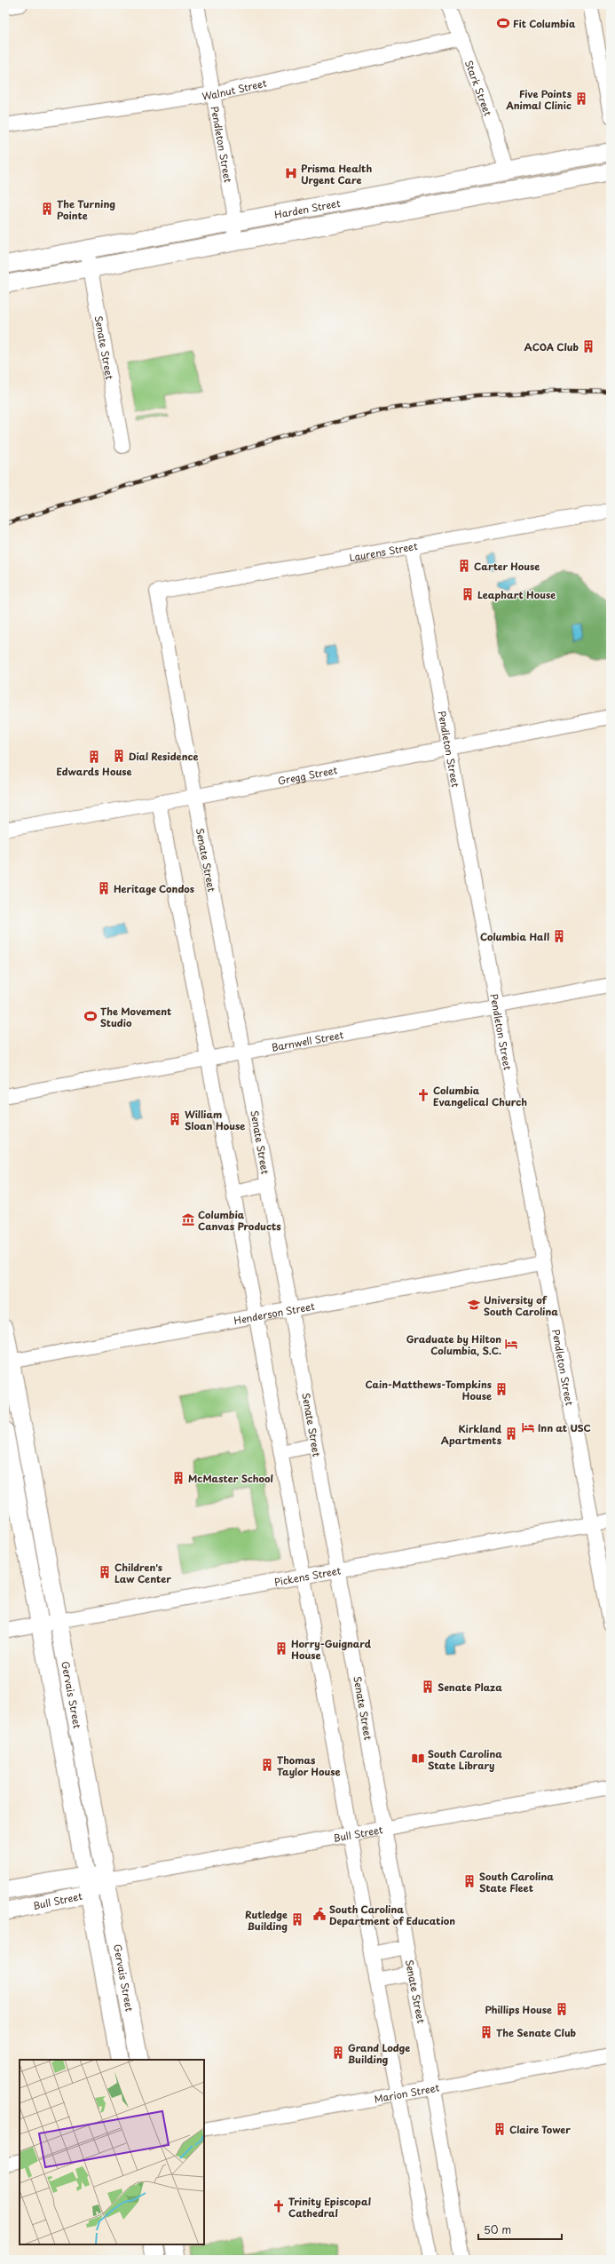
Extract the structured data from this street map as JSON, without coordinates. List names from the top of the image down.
{
  "streets": {
    "main road": ["Harden Street", "Gervais Street", "Bull Street"],
    "street": [
      "Stark Street",
      "Walnut Street",
      "Pendleton Street",
      "Senate Street",
      "Laurens Street",
      "Gregg Street",
      "Barnwell Street",
      "Henderson Street",
      "Pickens Street",
      "Marion Street"
    ]
  },
  "crossings": [
    ["Stark Street", "Walnut Street"],
    ["Stark Street", "Harden Street"],
    ["Walnut Street", "Pendleton Street"],
    ["Pendleton Street", "Harden Street"],
    ["Pendleton Street", "Laurens Street"],
    ["Pendleton Street", "Gregg Street"],
    ["Pendleton Street", "Barnwell Street"],
    ["Pendleton Street", "Henderson Street"],
    ["Pendleton Street", "Pickens Street"],
    ["Harden Street", "Senate Street"],
    ["Senate Street", "Laurens Street"],
    ["Senate Street", "Gregg Street"],
    ["Senate Street", "Barnwell Street"],
    ["Senate Street", "Henderson Street"],
    ["Senate Street", "Pickens Street"],
    ["Senate Street", "Bull Street"],
    ["Senate Street", "Marion Street"],
    ["Henderson Street", "Gervais Street"],
    ["Pickens Street", "Gervais Street"],
    ["Gervais Street", "Bull Street"]
  ],
  "places": {
    "sports": ["Fit Columbia", "The Movement Studio"],
    "building": [
      "Five Points Animal Clinic",
      "The Turning Pointe",
      "ACOA Club",
      "Carter House",
      "Leaphart House",
      "Dial Residence",
      "Edwards House",
      "Heritage Condos",
      "Columbia Hall",
      "William Sloan House",
      "Cain-Matthews-Tompkins House",
      "Kirkland Apartments",
      "McMaster School",
      "Children's Law Center",
      "Horry-Guignard House",
      "Senate Plaza",
      "Thomas Taylor House",
      "South Carolina State Fleet",
      "Rutledge Building",
      "Phillips House",
      "The Senate Club",
      "Grand Lodge Building",
      "Claire Tower"
    ],
    "hospital": ["Prisma Health Urgent Care"],
    "church": ["Columbia Evangelical Church", "Trinity Episcopal Cathedral"],
    "museum": ["Columbia Canvas Products"],
    "school or university": ["University of South Carolina"],
    "hotel": ["Graduate by Hilton Columbia, S.C.", "Inn at USC"],
    "library": ["South Carolina State Library"],
    "public building": ["South Carolina Department of Education"]
  },
  "scale_bar": "50 m"
}
